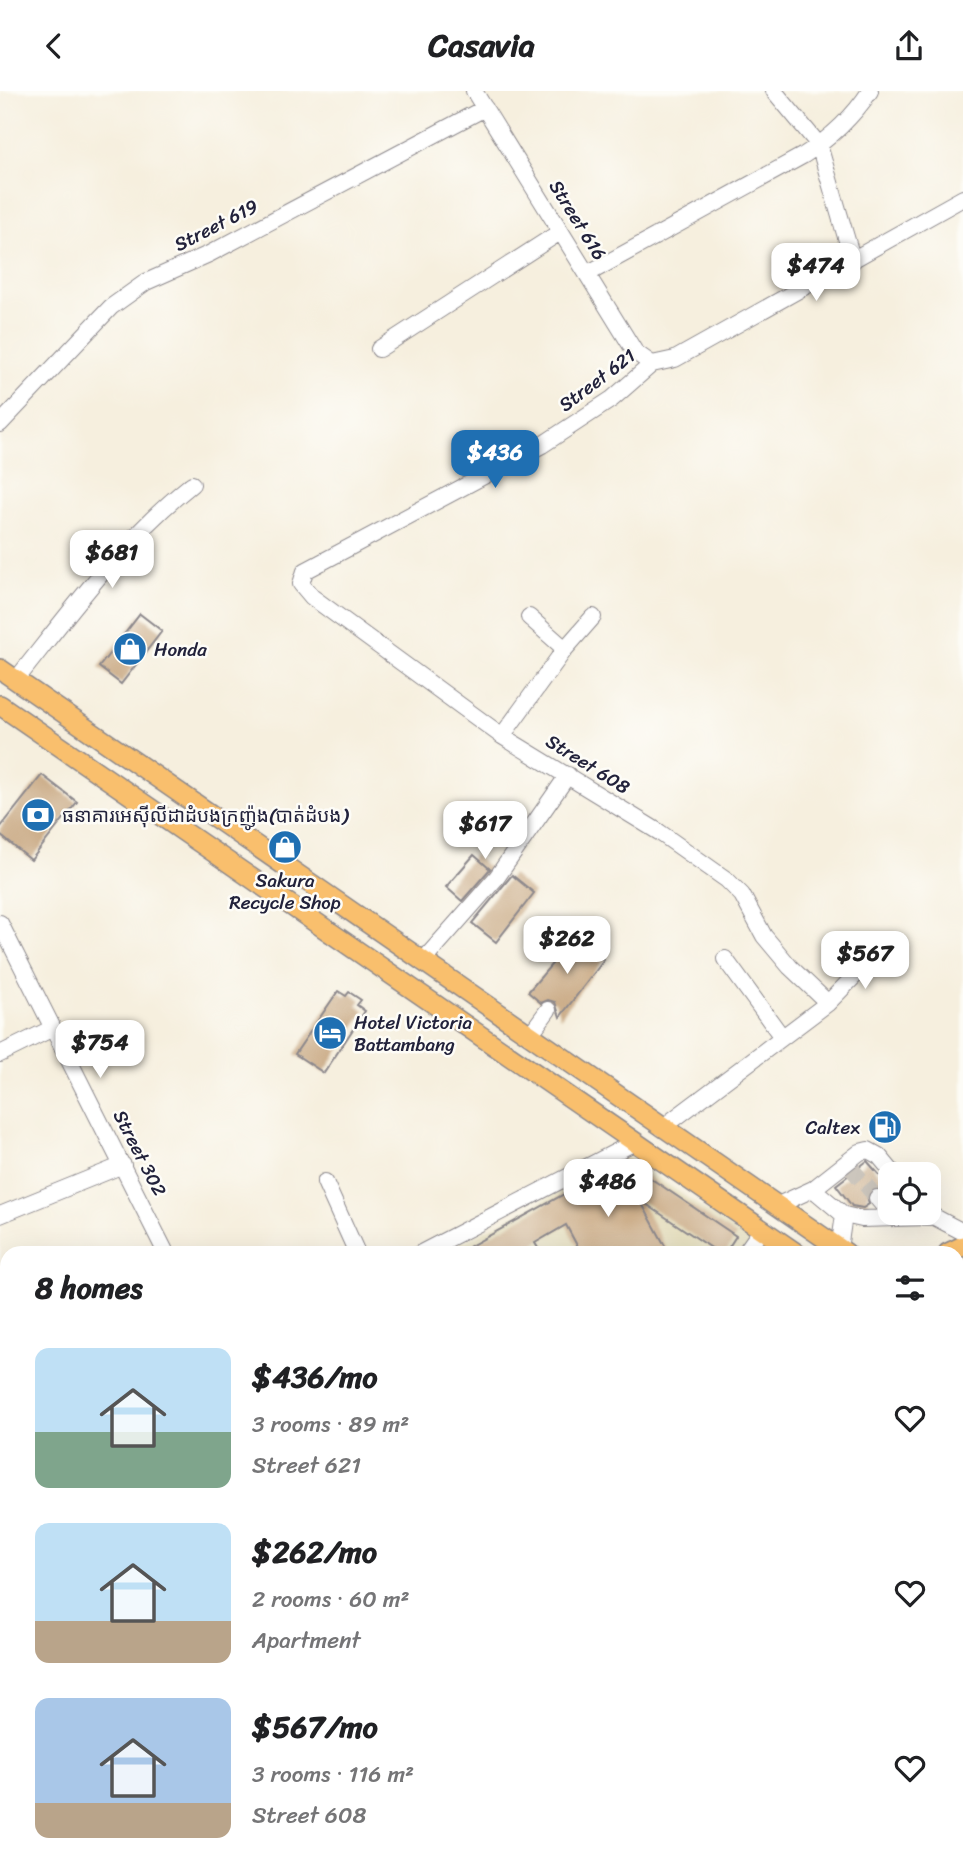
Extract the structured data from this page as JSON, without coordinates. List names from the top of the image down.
{
  "streets": {
    "street": [
      "Street 616",
      "Street 619",
      "Street 621",
      "Street 608",
      "Street 302"
    ]
  },
  "crossings": [
    ["Street 616", "Street 619"],
    ["Street 616", "Street 621"],
    ["Street 621", "Street 608"]
  ],
  "places": {
    "shop": ["Honda", "Sakura Recycle Shop"],
    "bank": ["ធនាគារអេស៊ីលីដាដំបងក្រញ៉ូង(បាត់ដំបង)"],
    "hotel": ["Hotel Victoria Battambang"],
    "fuel station": ["Caltex"]
  },
  "page": {
    "header": "Casavia",
    "price": [
      "$474",
      "$436",
      "$681",
      "$617",
      "$262",
      "$567",
      "$754",
      "$486"
    ],
    "heading": "8 homes",
    "list": [
      {
        "name": "$436/mo",
        "note": "3 rooms · 89 m² · Street 621"
      },
      {
        "name": "$262/mo",
        "note": "2 rooms · 60 m² · Apartment"
      },
      {
        "name": "$567/mo",
        "note": "3 rooms · 116 m² · Street 608"
      }
    ]
  }
}
